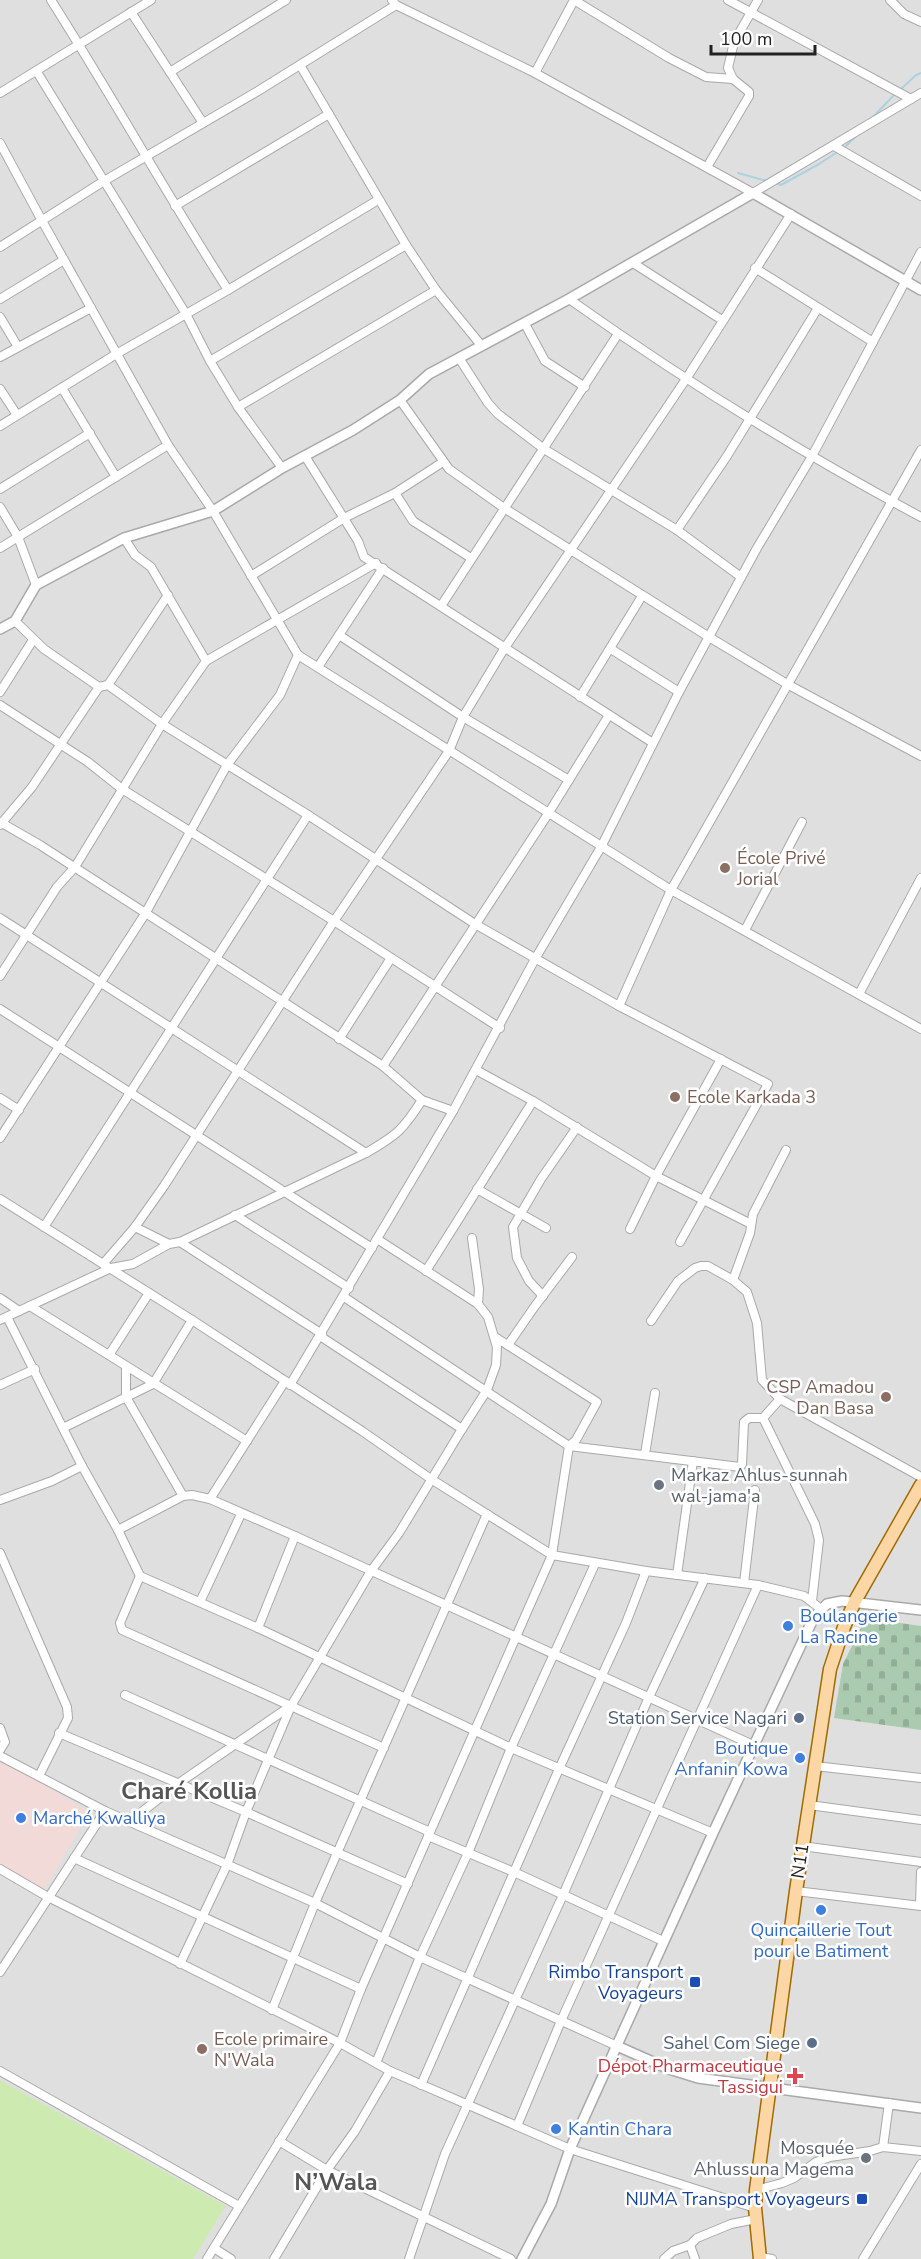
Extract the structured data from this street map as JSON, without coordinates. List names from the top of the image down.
{
  "streets": {
    "main road": ["N11"]
  },
  "districts": ["Charé Kollia", "N’Wala"],
  "places": {
    "other": [
      "École Privé Jorial",
      "Ecole Karkada 3",
      "CSP Amadou Dan Basa",
      "Markaz Ahlus-sunnah wal-jama'a",
      "Boulangerie La Racine",
      "Station Service Nagari",
      "Boutique Anfanin Kowa",
      "Marché Kwalliya",
      "Quincaillerie Tout pour le Batiment",
      "Sahel Com Siege",
      "Ecole primaire N'Wala",
      "Kantin Chara",
      "Mosquée Ahlussuna Magema"
    ],
    "transit": ["Rimbo Transport Voyageurs", "NIJMA Transport Voyageurs"],
    "health": ["Dépot Pharmaceutique Tassigui"]
  },
  "scale_bar": "100 m"
}
